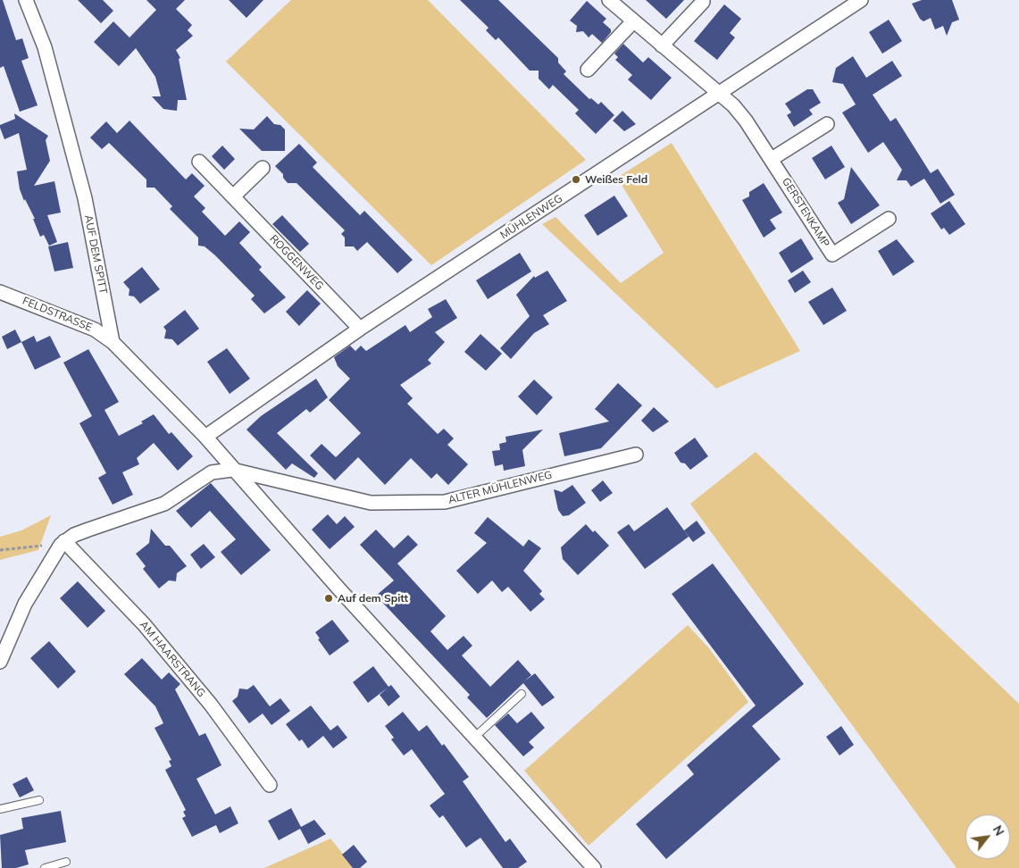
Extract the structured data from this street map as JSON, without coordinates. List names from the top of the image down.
{
  "streets": {
    "street": [
      "GERSTENKAMP",
      "MÜHLENWEG",
      "AUF DEM SPITT",
      "ROGGENWEG",
      "FELDSTRASSE",
      "ALTER MÜHLENWEG",
      "AM HAARSTRANG"
    ]
  },
  "crossings": [
    ["GERSTENKAMP", "MÜHLENWEG"],
    ["MÜHLENWEG", "ROGGENWEG"],
    ["AUF DEM SPITT", "FELDSTRASSE"]
  ],
  "places": ["Weißes Feld", "Auf dem Spitt"],
  "north": "top right"
}
